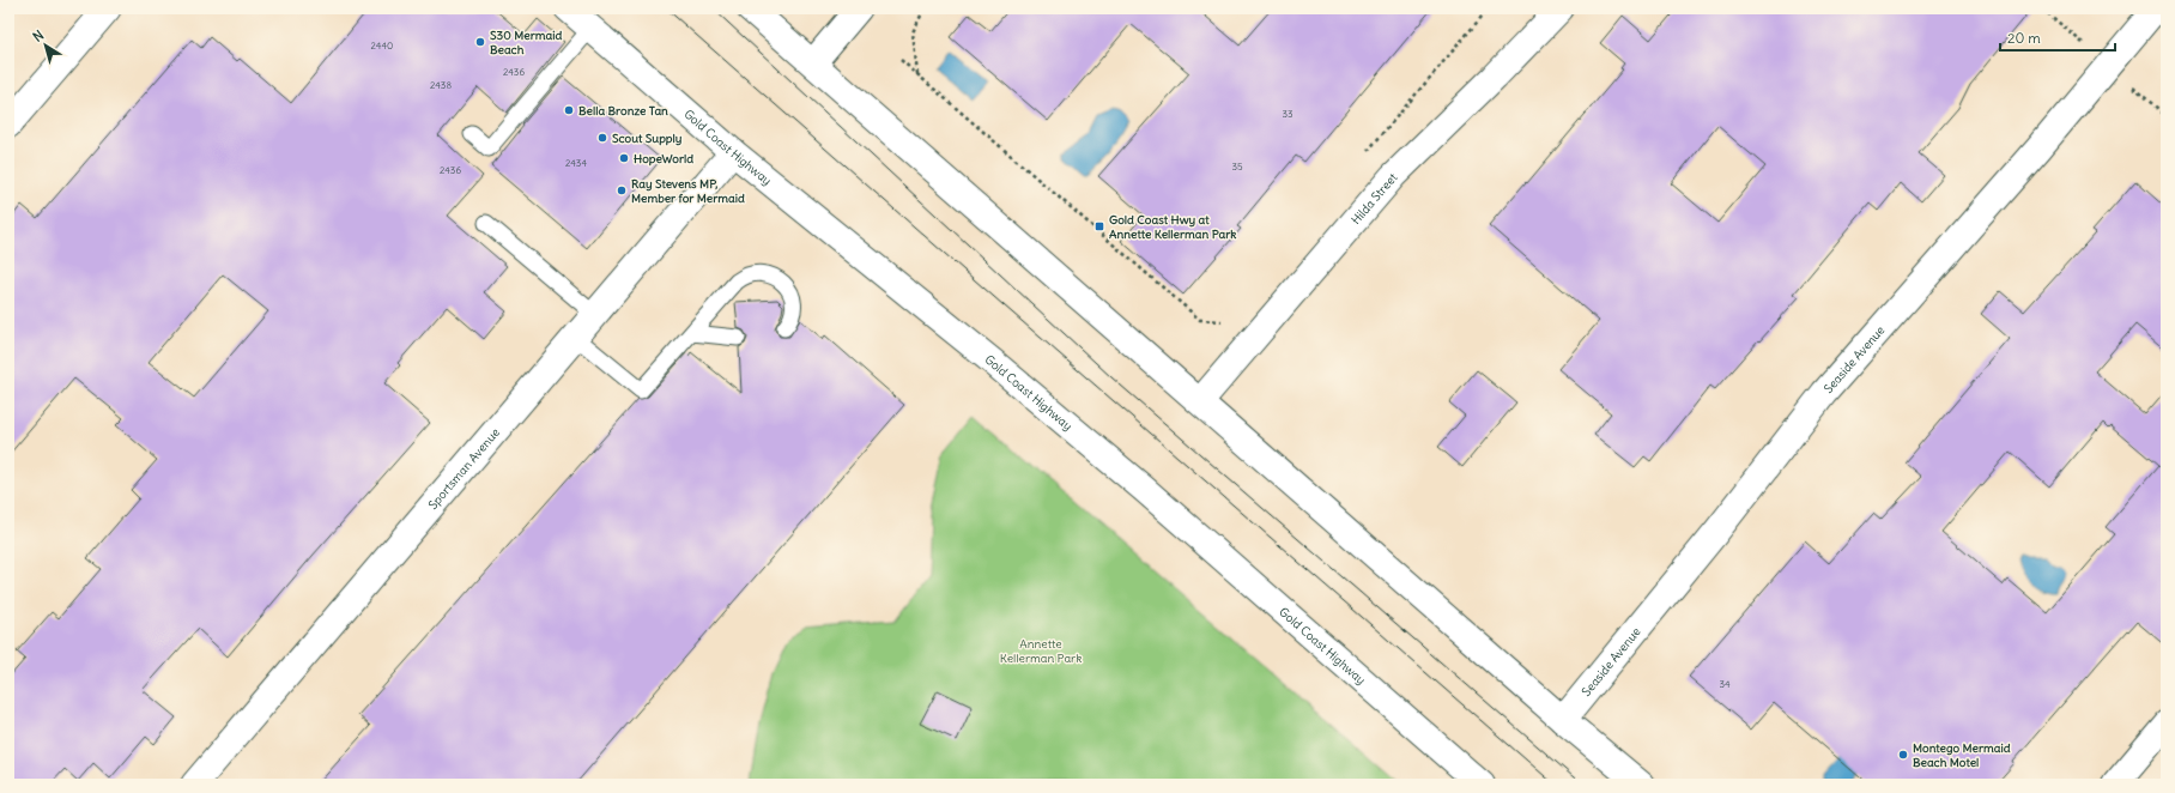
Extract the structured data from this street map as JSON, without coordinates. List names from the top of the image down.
{
  "streets": {
    "main road": [
      "Gold Coast Highway",
      "Hilda Street",
      "Seaside Avenue",
      "Sportsman Avenue"
    ]
  },
  "crossings": [
    ["Gold Coast Highway", "Sportsman Avenue"]
  ],
  "parks": ["Annette Kellerman Park"],
  "places": {
    "other": [
      "S30 Mermaid Beach",
      "Bella Bronze Tan",
      "Scout Supply",
      "HopeWorld",
      "Ray Stevens MP, Member for Mermaid",
      "Montego Mermaid Beach Motel"
    ],
    "transit": ["Gold Coast Hwy at Annette Kellerman Park"]
  },
  "house_numbers": [
    "2440",
    "2436",
    "2438",
    "33",
    "2434",
    "35",
    "2436",
    "34"
  ],
  "scale_bar": "20 m",
  "north": "top left"
}
